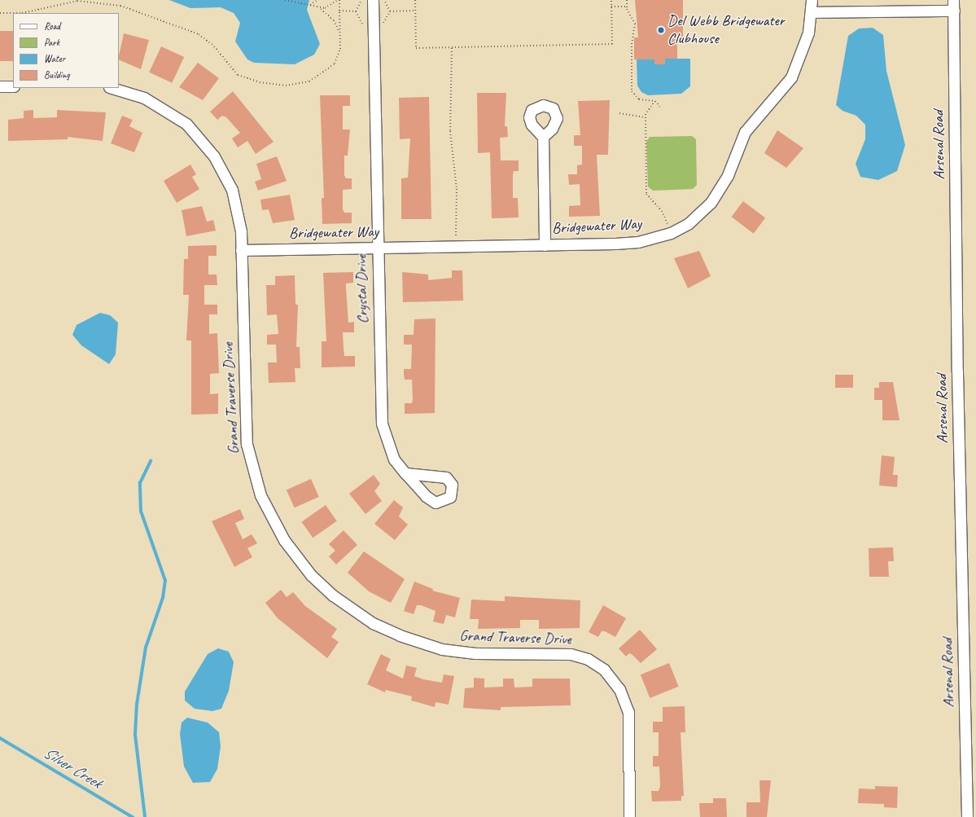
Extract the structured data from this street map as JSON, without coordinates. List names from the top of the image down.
{
  "streets": {
    "street": [
      "Arsenal Road",
      "Bridgewater Way",
      "Crystal Drive",
      "Grand Traverse Drive"
    ]
  },
  "crossings": [
    ["Bridgewater Way", "Crystal Drive"],
    ["Bridgewater Way", "Grand Traverse Drive"]
  ],
  "water": ["Silver Creek"],
  "places": ["Del Webb Bridgewater Clubhouse"],
  "legend": [
    "Road",
    "Park",
    "Water",
    "Building"
  ]
}
